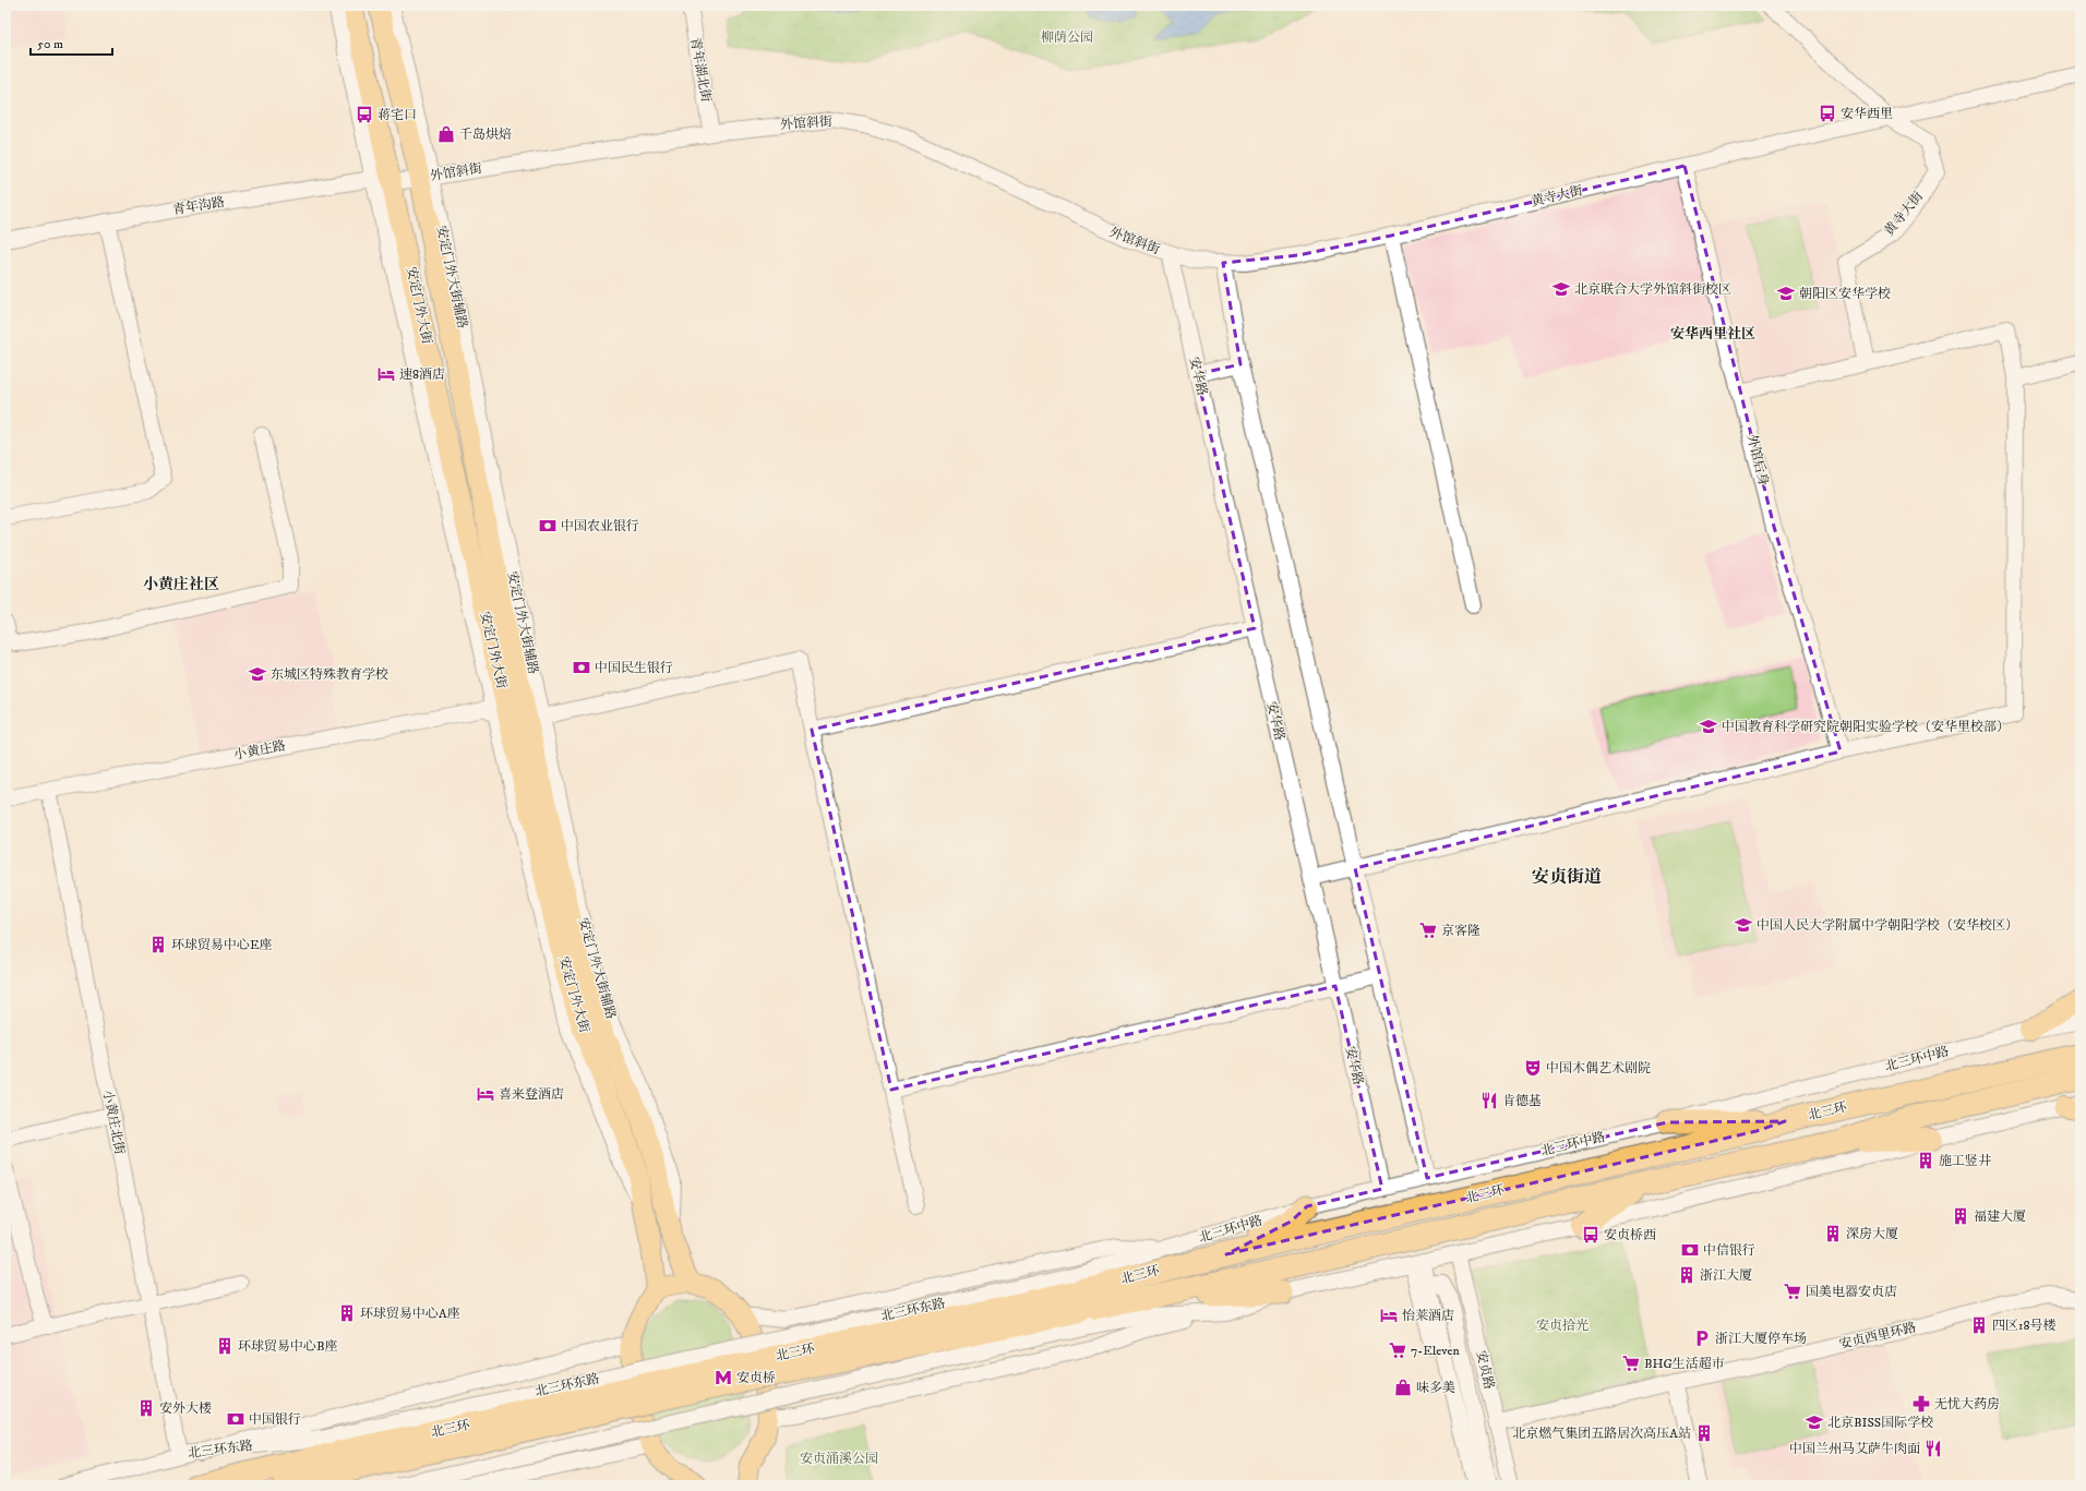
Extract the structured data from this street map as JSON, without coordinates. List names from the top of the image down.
{
  "streets": {
    "highway": ["北三环"],
    "main road": ["安定门外大街"],
    "street": [
      "青年湖北街",
      "外馆斜街",
      "黄寺大街",
      "青年沟路",
      "安华路",
      "外馆后身",
      "小黄庄路",
      "北三环中路",
      "小黄庄北街",
      "北三环东路",
      "安贞西里环路",
      "安贞路"
    ]
  },
  "crossings": [
    ["青年湖北街", "外馆斜街"],
    ["外馆斜街", "黄寺大街"],
    ["外馆斜街", "青年沟路"],
    ["外馆斜街", "安定门外大街"],
    ["外馆斜街", "安华路"],
    ["黄寺大街", "外馆后身"],
    ["青年沟路", "安定门外大街"],
    ["安定门外大街", "小黄庄路"],
    ["安华路", "北三环中路"],
    ["小黄庄路", "小黄庄北街"],
    ["北三环中路", "北三环"],
    ["北三环中路", "北三环东路"],
    ["北三环", "北三环东路"],
    ["小黄庄北街", "北三环东路"],
    ["安贞西里环路", "安贞路"]
  ],
  "districts": ["安华西里社区", "小黄庄社区", "安贞街道"],
  "parks": ["柳荫公园", "安贞拾光", "安贞涌溪公园"],
  "places": {
    "bus stop": ["安华西里", "蒋宅口", "安贞桥西"],
    "shop": ["千岛烘焙", "味多美"],
    "school or university": [
      "北京联合大学外馆斜街校区",
      "朝阳区安华学校",
      "东城区特殊教育学校",
      "中国教育科学研究院朝阳实验学校（安华里校部）",
      "中国人民大学附属中学朝阳学校（安华校区）",
      "北京BISS国际学校"
    ],
    "hotel": ["速8酒店", "喜来登酒店", "怡莱酒店"],
    "bank": [
      "中国农业银行",
      "中国民生银行",
      "中信银行",
      "中国银行"
    ],
    "supermarket": [
      "京客隆",
      "国美电器安贞店",
      "7-Eleven",
      "BHG生活超市"
    ],
    "building": [
      "环球贸易中心E座",
      "施工竖井",
      "福建大厦",
      "深房大厦",
      "浙江大厦",
      "环球贸易中心A座",
      "四区18号楼",
      "环球贸易中心B座",
      "安外大楼",
      "北京燃气集团五路居次高压A站"
    ],
    "theatre": ["中国木偶艺术剧院"],
    "restaurant": ["肯德基", "中国兰州马艾萨牛肉面"],
    "parking": ["浙江大厦停车场"],
    "metro station": ["安贞桥"],
    "pharmacy": ["无忧大药房"]
  },
  "scale_bar": "50 m"
}
